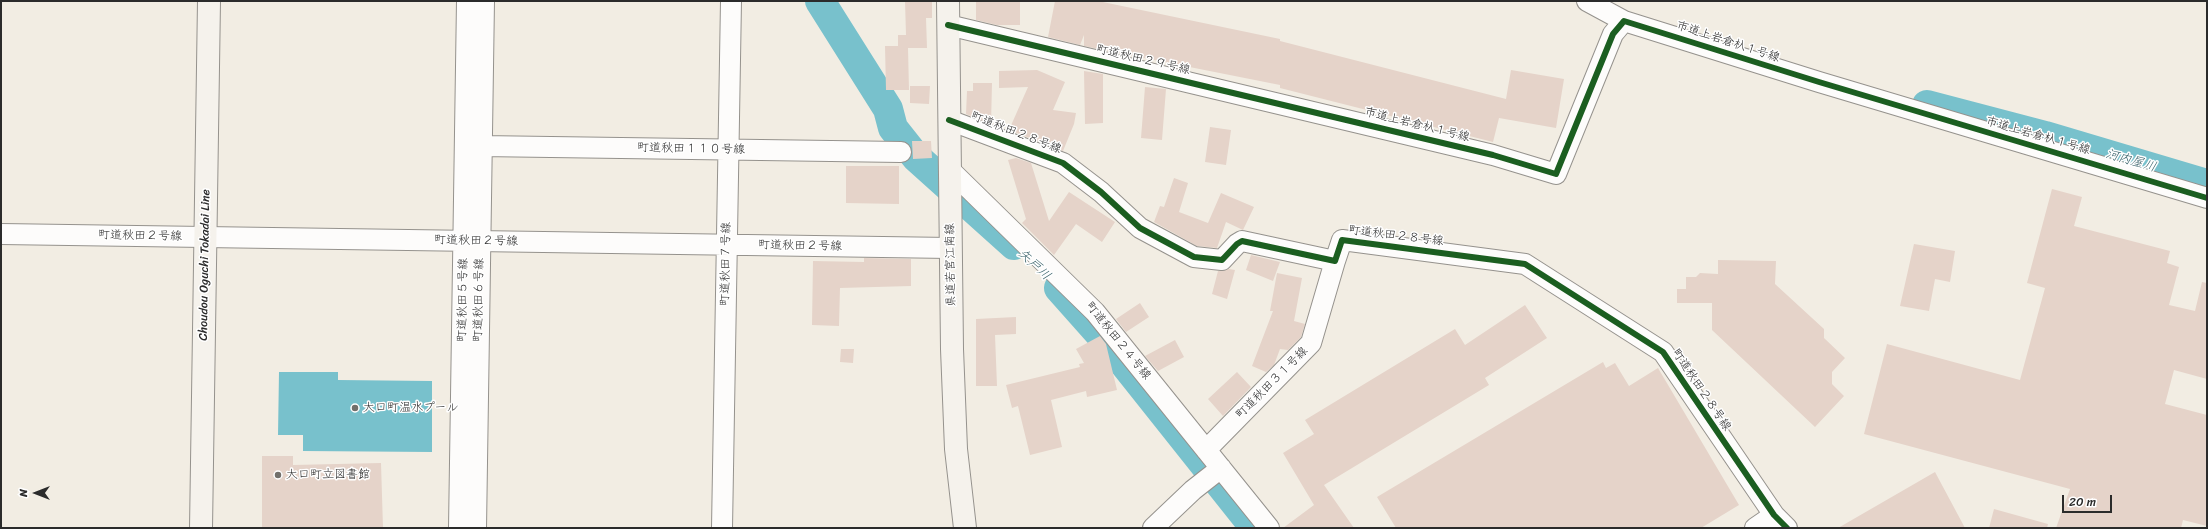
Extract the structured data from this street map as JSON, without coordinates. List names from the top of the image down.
{
  "streets": {
    "main road": ["Choudou Oguchi Tokadai Line", "県道若宮江南線"],
    "street": [
      "市道上岩倉杁１号線",
      "町道秋田２９号線",
      "町道秋田２８号線",
      "町道秋田１１０号線",
      "町道秋田２号線",
      "町道秋田７号線",
      "町道秋田５号線",
      "町道秋田６号線",
      "町道秋田２４号線",
      "町道秋田３１号線"
    ]
  },
  "crossings": [
    ["市道上岩倉杁１号線", "町道秋田２９号線"],
    ["町道秋田２９号線", "県道若宮江南線"],
    ["町道秋田２８号線", "県道若宮江南線"],
    ["町道秋田２８号線", "町道秋田３１号線"],
    ["町道秋田１１０号線", "町道秋田７号線"],
    ["町道秋田１１０号線", "町道秋田６号線"],
    ["町道秋田２号線", "町道秋田７号線"],
    ["町道秋田２号線", "Choudou Oguchi Tokadai Line"],
    ["町道秋田２号線", "県道若宮江南線"],
    ["町道秋田２号線", "町道秋田５号線"],
    ["町道秋田２号線", "町道秋田６号線"],
    ["県道若宮江南線", "町道秋田２４号線"],
    ["町道秋田５号線", "町道秋田６号線"],
    ["町道秋田２４号線", "町道秋田３１号線"]
  ],
  "water": ["河内屋川", "矢戸川"],
  "places": ["大口町温水プール", "大口町立図書館"],
  "scale_bar": "20 m",
  "north": "left"
}
